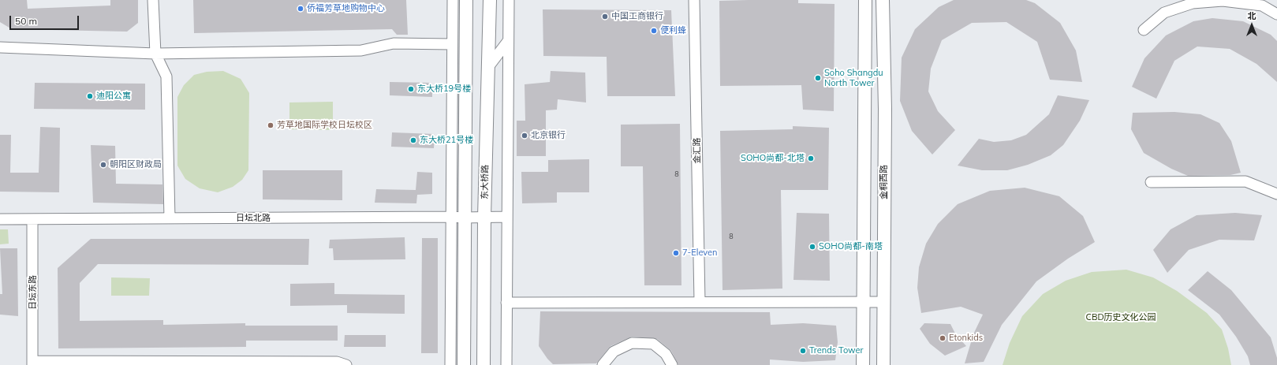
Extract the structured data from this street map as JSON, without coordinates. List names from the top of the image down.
{
  "streets": {
    "main road": ["东大桥路", "金桐西路"],
    "street": ["金汇路", "日坛北路", "日坛东路"]
  },
  "crossings": [
    ["东大桥路", "日坛北路"],
    ["日坛北路", "日坛东路"]
  ],
  "parks": ["CBD历史文化公园"],
  "places": [
    "侨福芳草地购物中心",
    "中国工商银行",
    "便利蜂",
    "Soho Shangdu North Tower",
    "东大桥19号楼",
    "迪阳公寓",
    "芳草地国际学校日坛校区",
    "北京银行",
    "东大桥21号楼",
    "SOHO尚都-北塔",
    "朝阳区财政局",
    "SOHO尚都-南塔",
    "7-Eleven",
    "Etonkids",
    "Trends Tower"
  ],
  "house_numbers": ["8", "8"],
  "scale_bar": "50 m",
  "north": "top"
}
